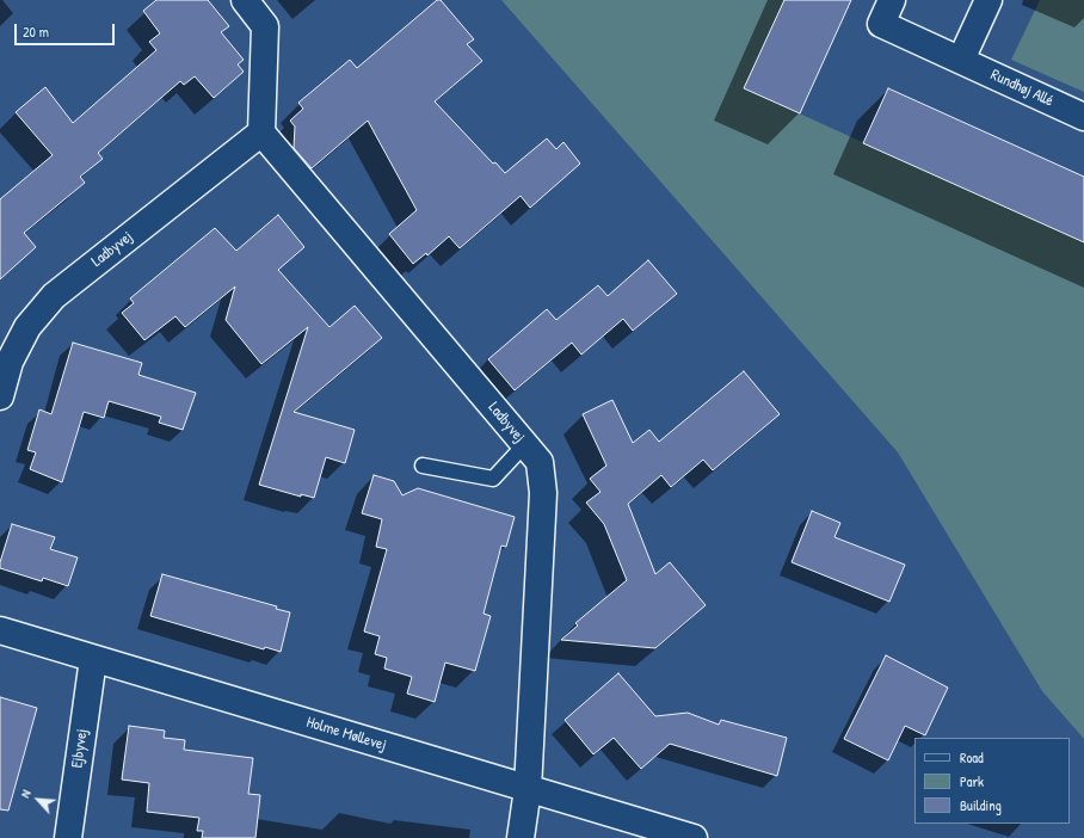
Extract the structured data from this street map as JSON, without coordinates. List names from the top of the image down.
{
  "streets": {
    "street": [
      "Rundhøj Allé",
      "Ladbyvej",
      "Holme Møllevej",
      "Ejbyvej"
    ]
  },
  "crossings": [
    ["Ladbyvej", "Holme Møllevej"],
    ["Holme Møllevej", "Ejbyvej"]
  ],
  "legend": ["Road", "Park", "Building"],
  "scale_bar": "20 m",
  "north": "top left"
}
